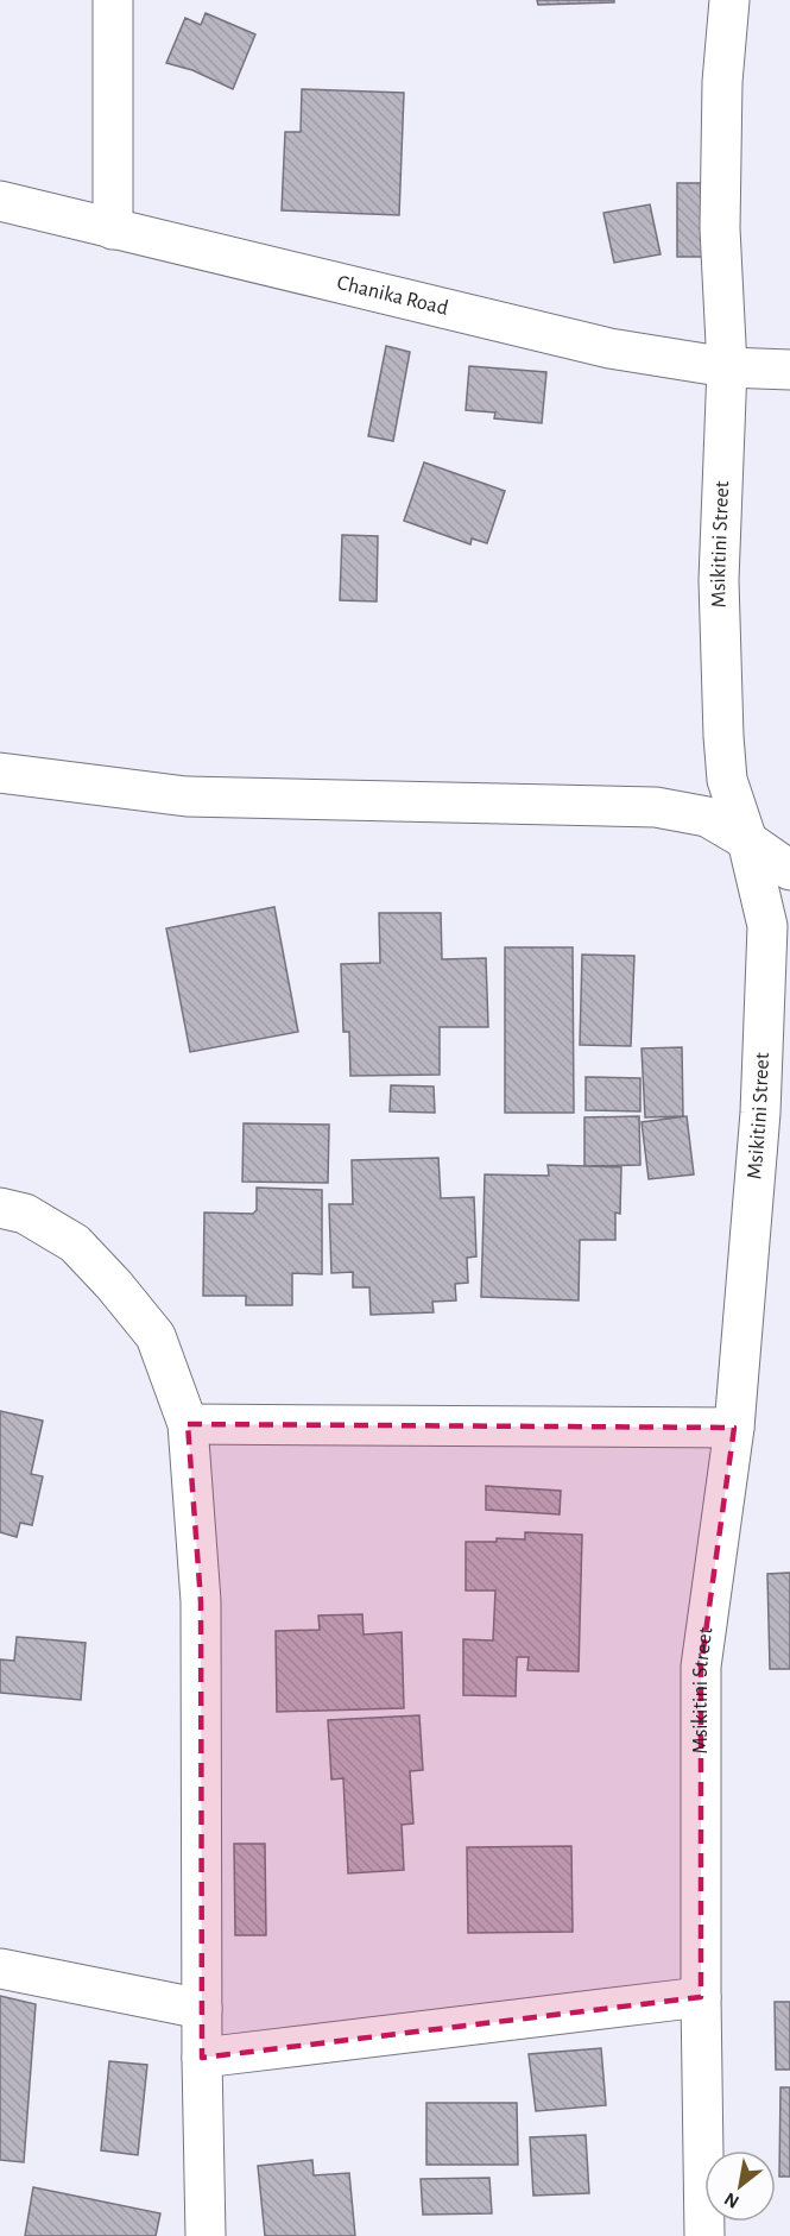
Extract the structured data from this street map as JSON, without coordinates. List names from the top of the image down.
{
  "streets": {
    "street": ["Chanika Road", "Msikitini Street"]
  },
  "crossings": [
    ["Chanika Road", "Msikitini Street"]
  ],
  "north": "bottom left"
}
